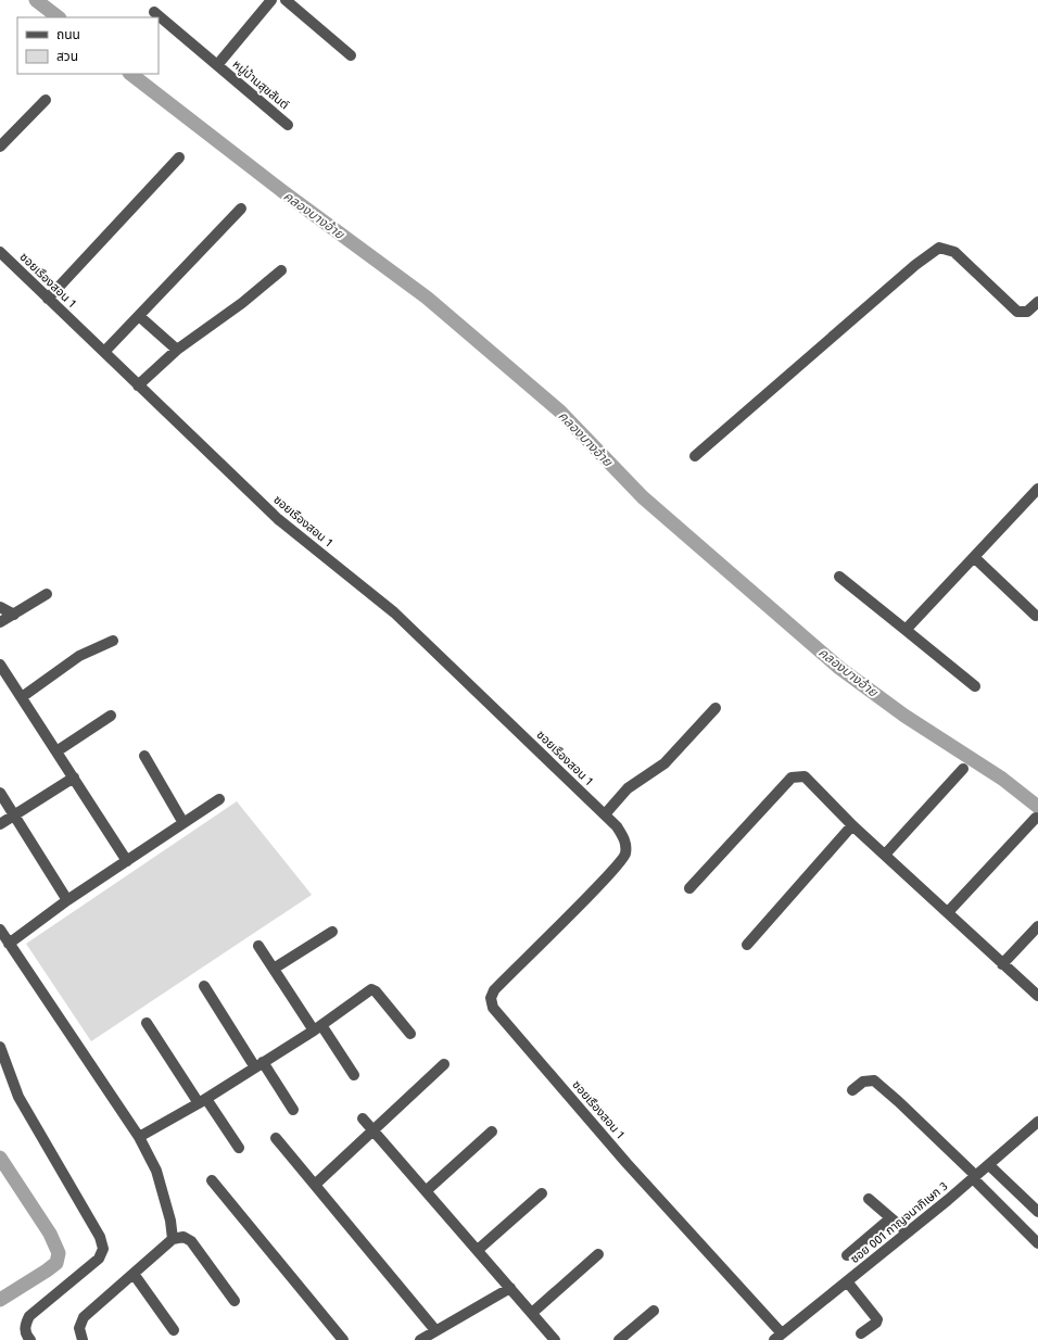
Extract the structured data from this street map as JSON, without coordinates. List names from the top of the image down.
{
  "streets": {
    "street": ["หมู่บ้านสุขสันต์", "ซอยเรืองสอน 1", "ซอย 001 กาญจนาภิเษก 3"]
  },
  "crossings": [
    ["ซอยเรืองสอน 1", "ซอย 001 กาญจนาภิเษก 3"]
  ],
  "water": ["คลองบางอ้าย"],
  "legend": ["ถนน", "สวน"]
}
